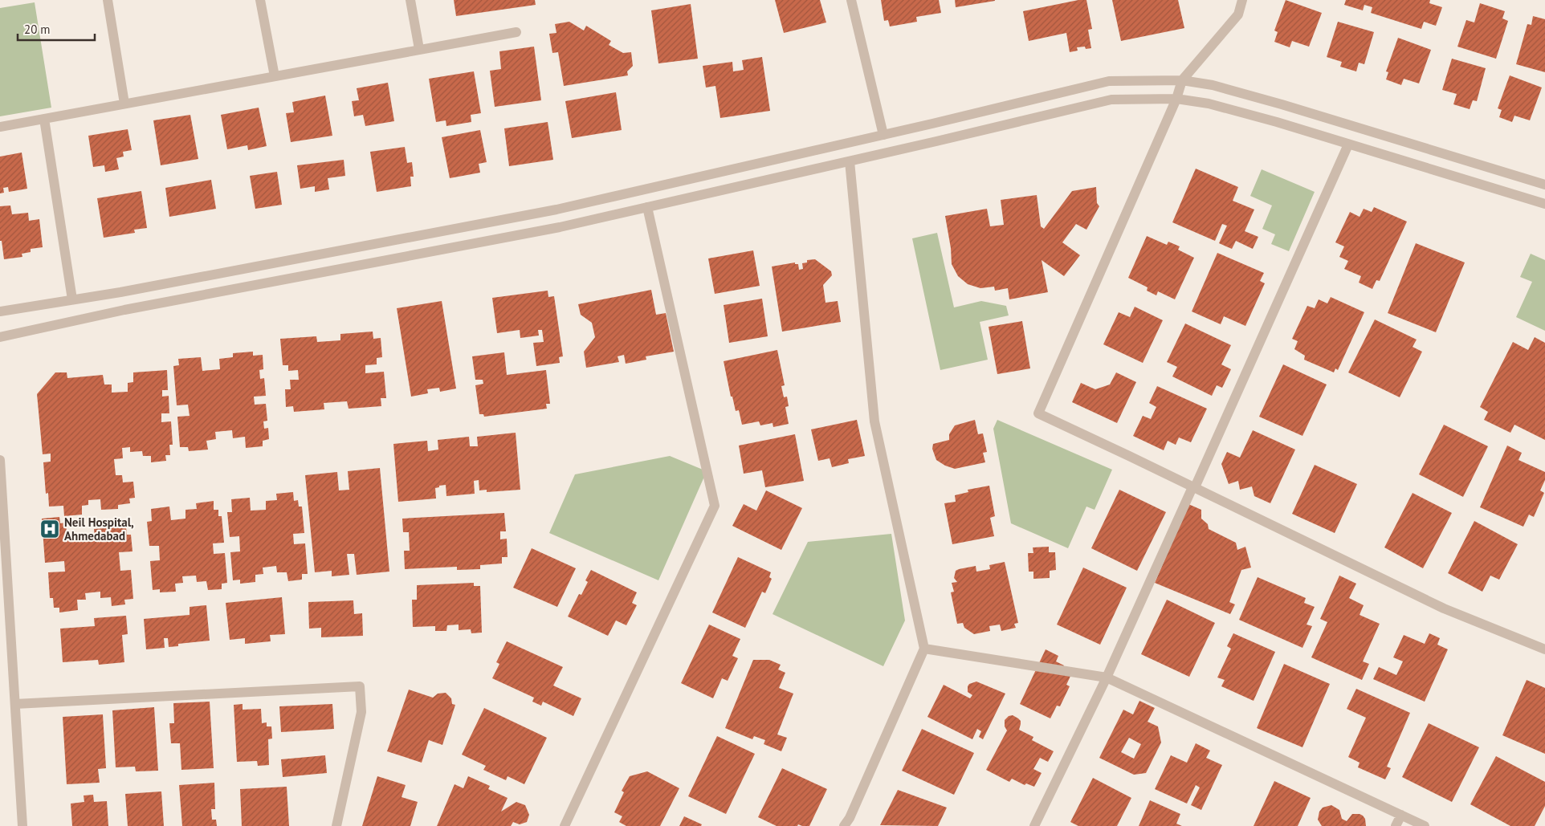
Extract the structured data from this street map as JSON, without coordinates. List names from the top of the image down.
{
  "places": {
    "hospital": ["Neil Hospital, Ahmedabad"]
  },
  "scale_bar": "20 m"
}
